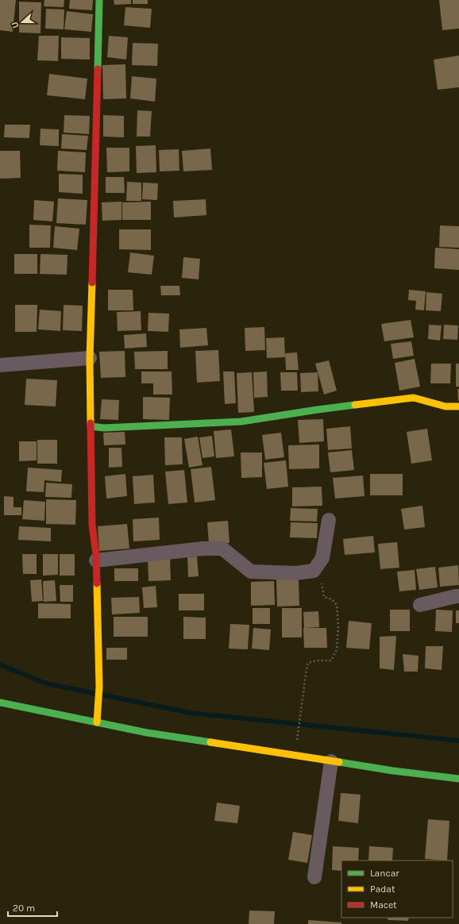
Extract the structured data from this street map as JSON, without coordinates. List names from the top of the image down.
{
  "legend": ["Lancar", "Padat", "Macet"],
  "scale_bar": "20 m",
  "north": "left"
}
